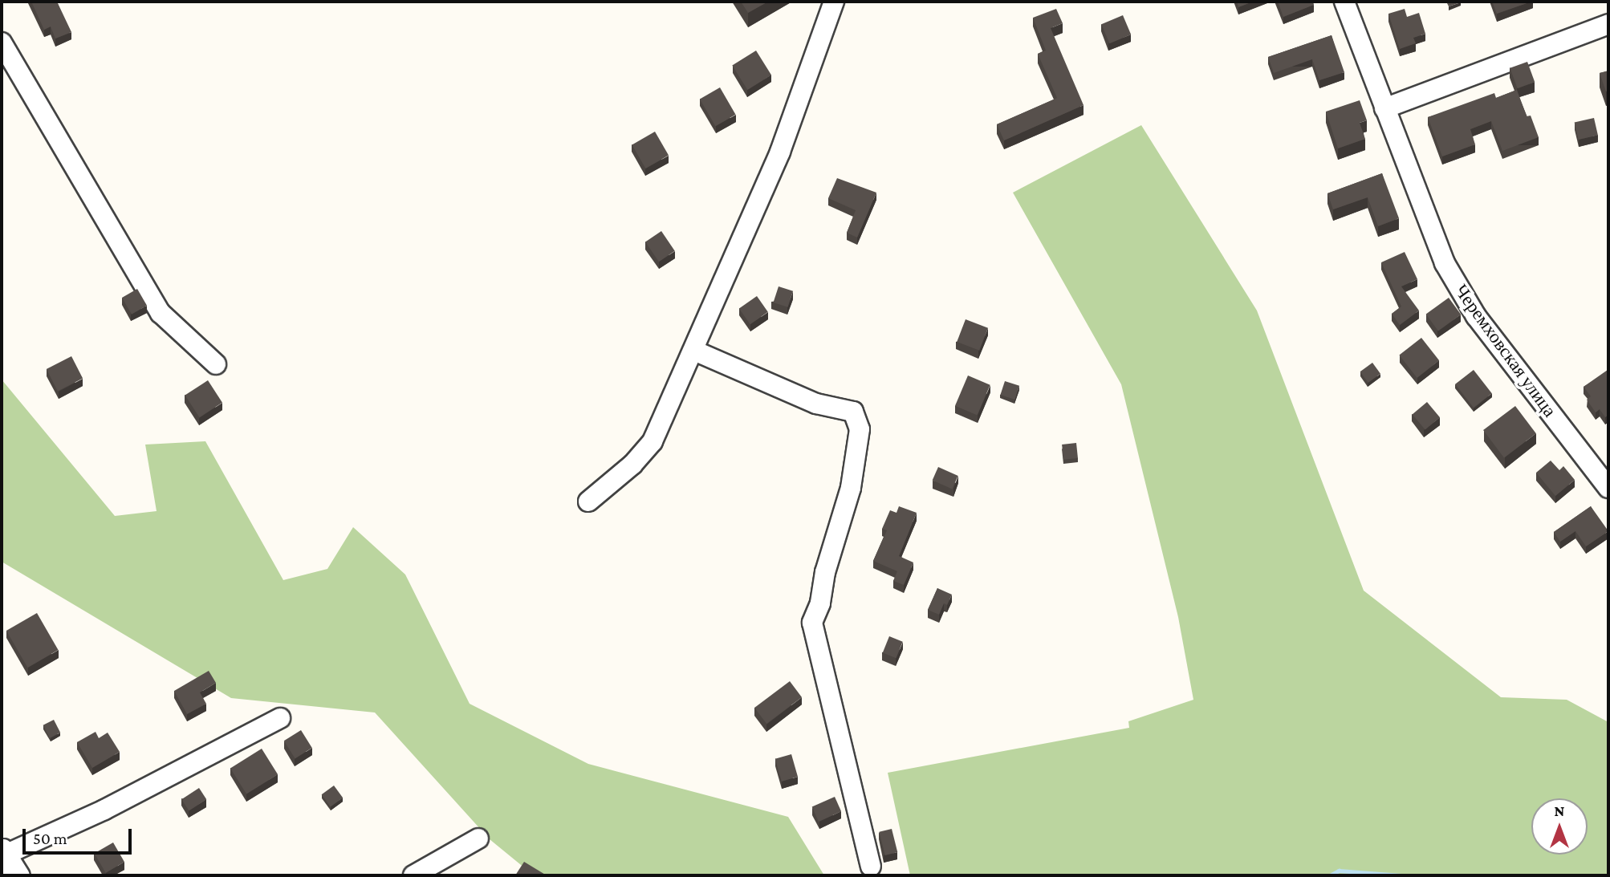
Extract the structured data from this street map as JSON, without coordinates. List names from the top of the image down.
{
  "streets": {
    "street": ["Черемховская улица"]
  },
  "scale_bar": "50 m",
  "north": "top"
}
